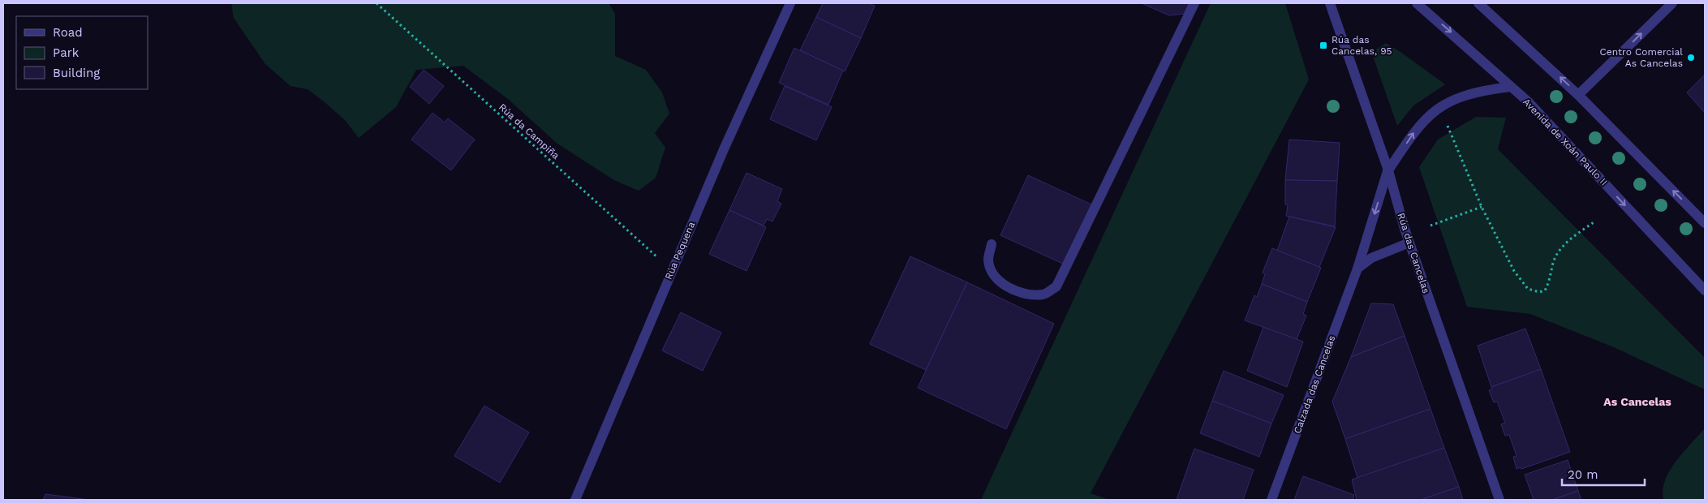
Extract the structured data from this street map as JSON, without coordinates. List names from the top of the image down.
{
  "streets": {
    "street": [
      "Avenida de Xoán Paulo II",
      "Rúa Pequena",
      "Rúa das Cancelas",
      "Calzada das Cancelas"
    ],
    "path": ["Rúa da Campiña"]
  },
  "crossings": [
    ["Rúa da Campiña", "Rúa Pequena"],
    ["Avenida de Xoán Paulo II", "Calzada das Cancelas"],
    ["Rúa das Cancelas", "Calzada das Cancelas"]
  ],
  "districts": ["As Cancelas"],
  "places": {
    "transit": ["Rúa das Cancelas, 95"],
    "other": ["Centro Comercial As Cancelas"]
  },
  "legend": ["Road", "Park", "Building"],
  "scale_bar": "20 m"
}
